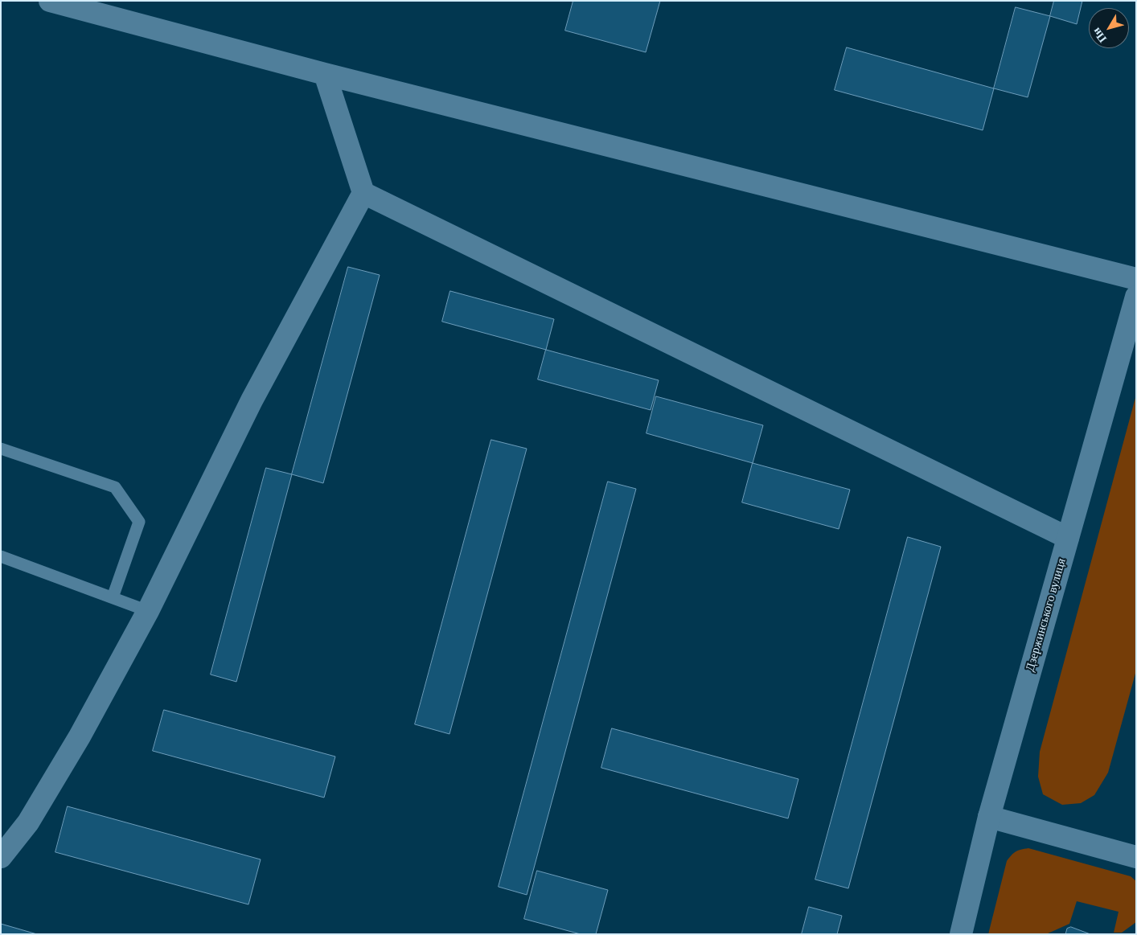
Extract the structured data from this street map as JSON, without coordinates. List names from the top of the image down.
{
  "streets": {
    "street": ["Дзержинського вулиця"]
  },
  "north": "bottom left"
}
